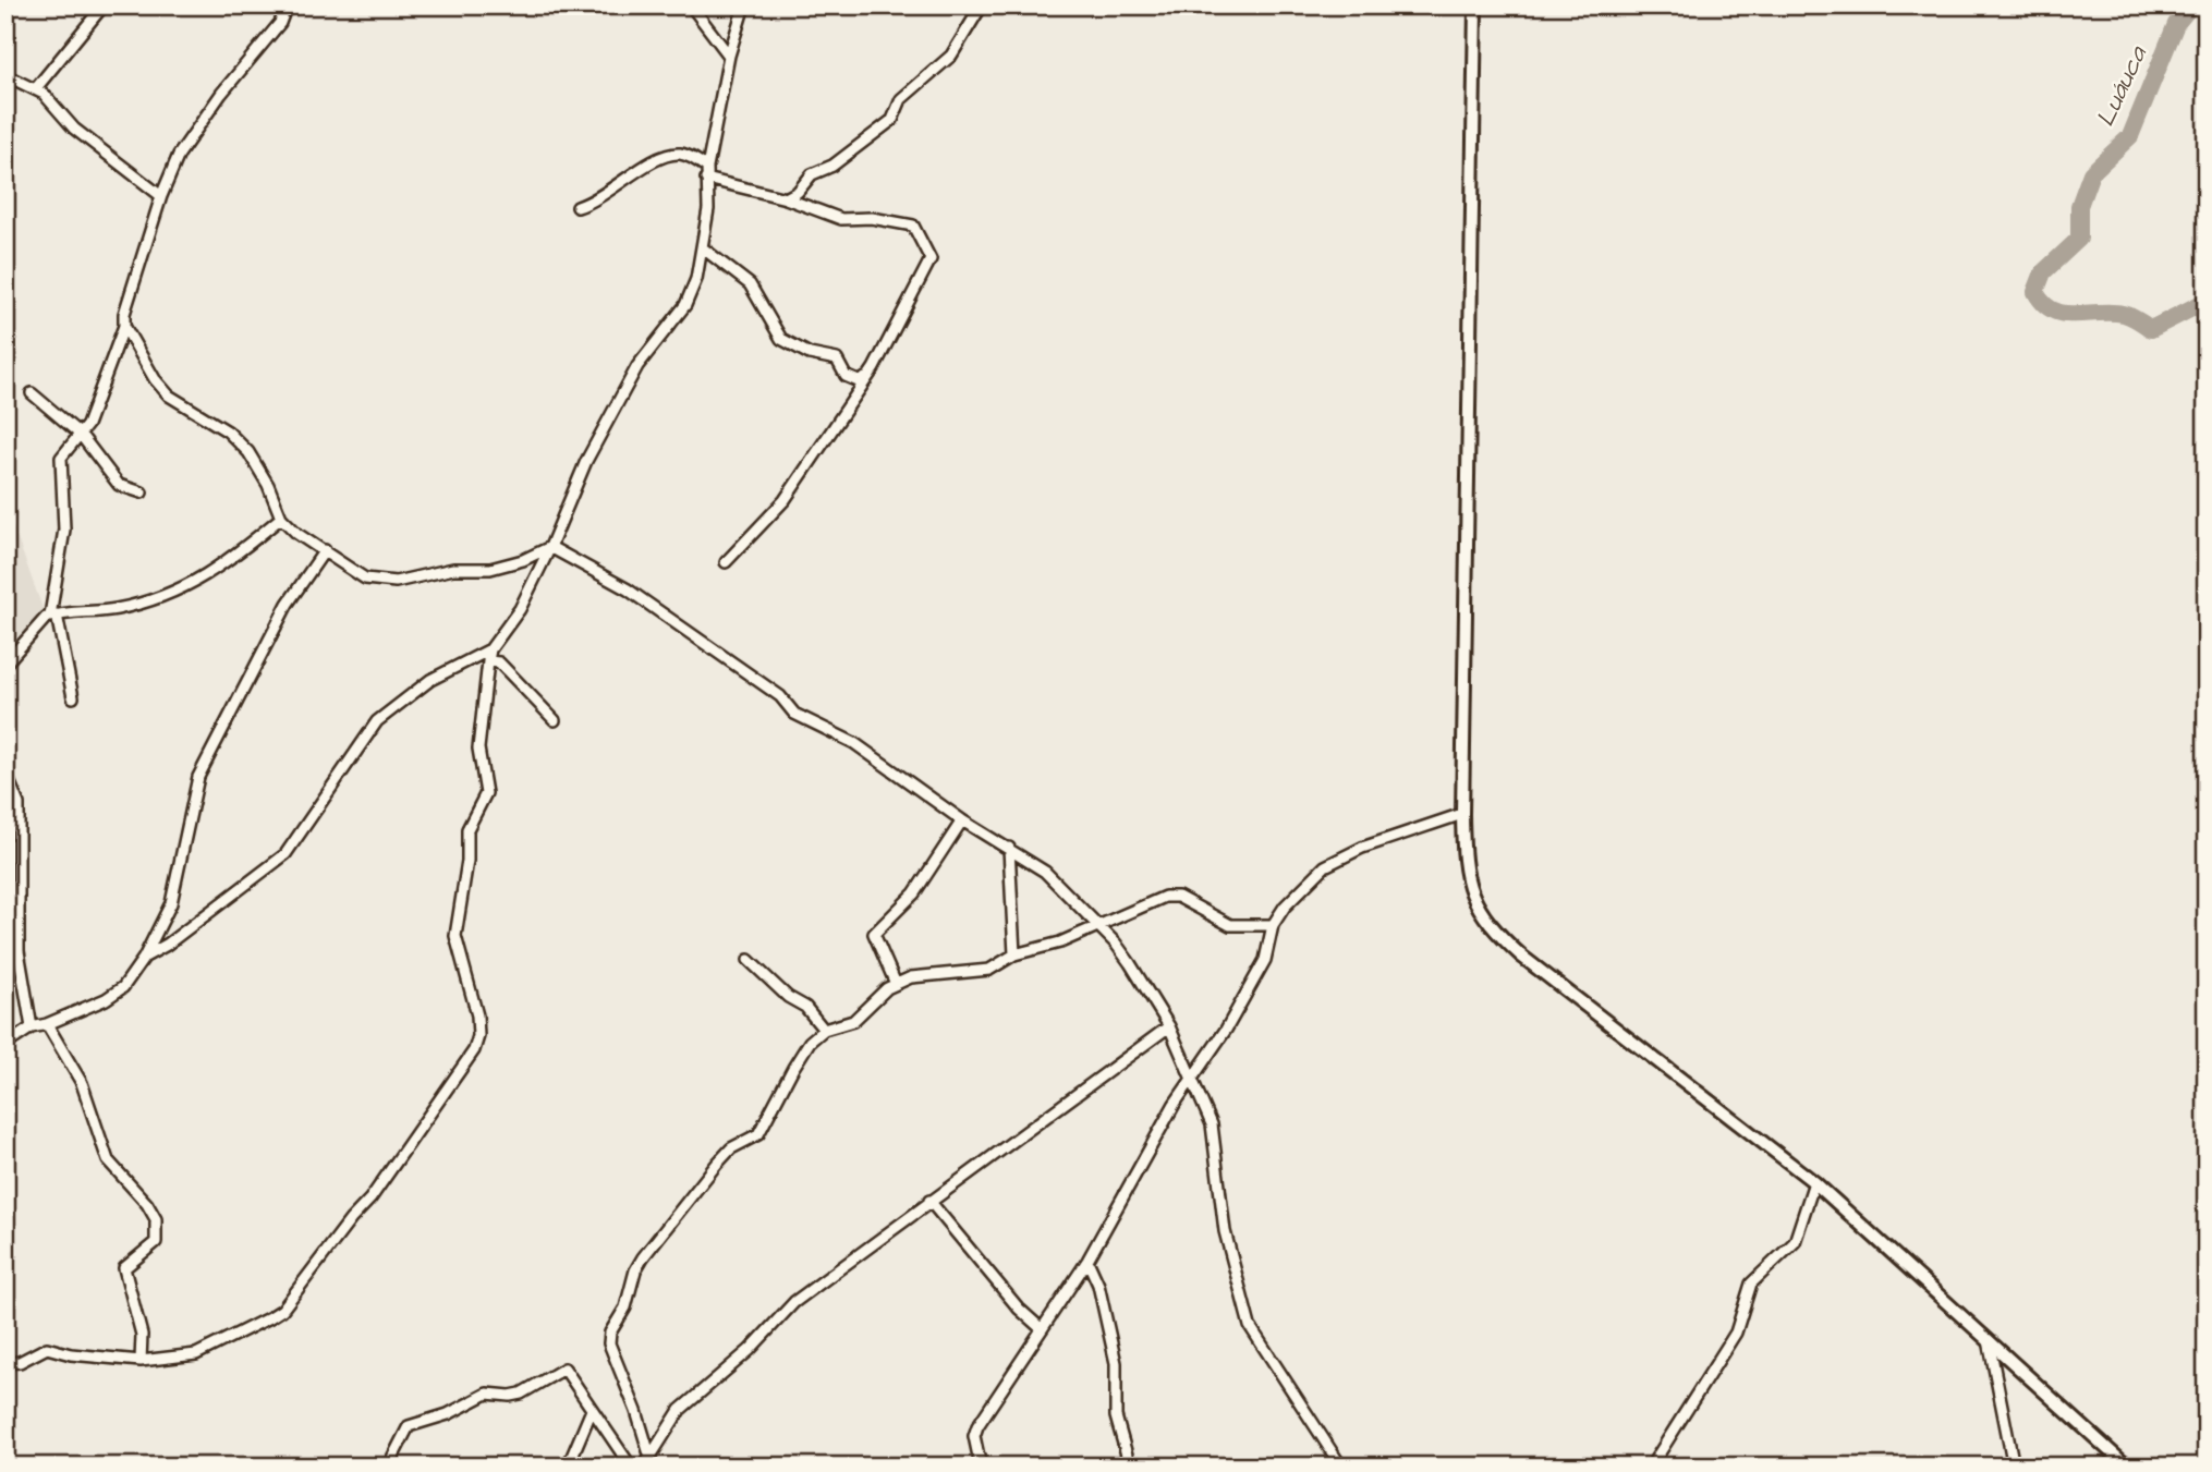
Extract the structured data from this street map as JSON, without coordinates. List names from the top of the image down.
{
  "water": ["Luáuca"]
}
